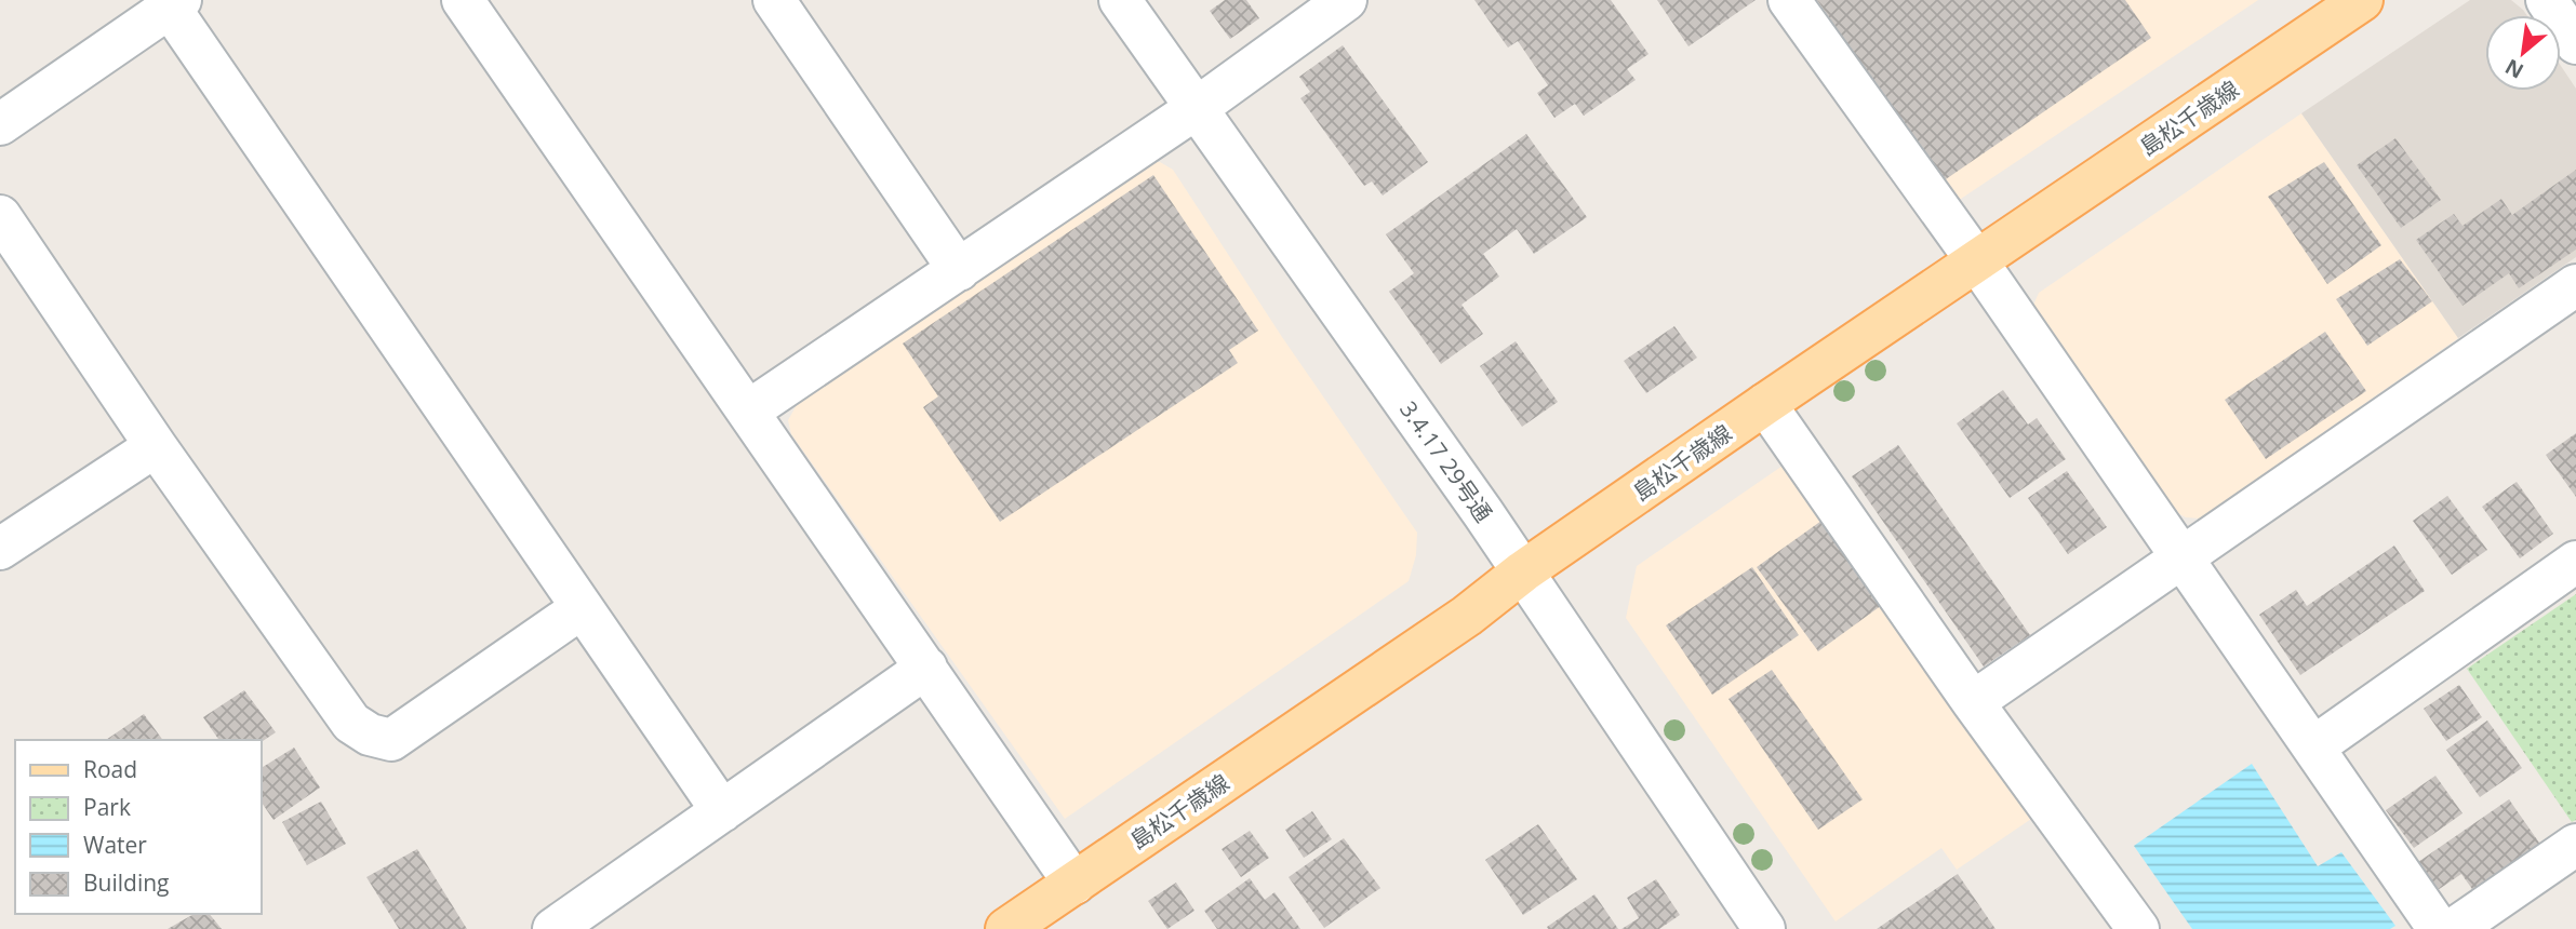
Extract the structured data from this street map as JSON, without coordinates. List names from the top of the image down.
{
  "streets": {
    "main road": ["島松千歳線"],
    "street": ["3.4.17 29号通"]
  },
  "crossings": [
    ["島松千歳線", "3.4.17 29号通"]
  ],
  "legend": [
    "Road",
    "Park",
    "Water",
    "Building"
  ],
  "north": "bottom left"
}
